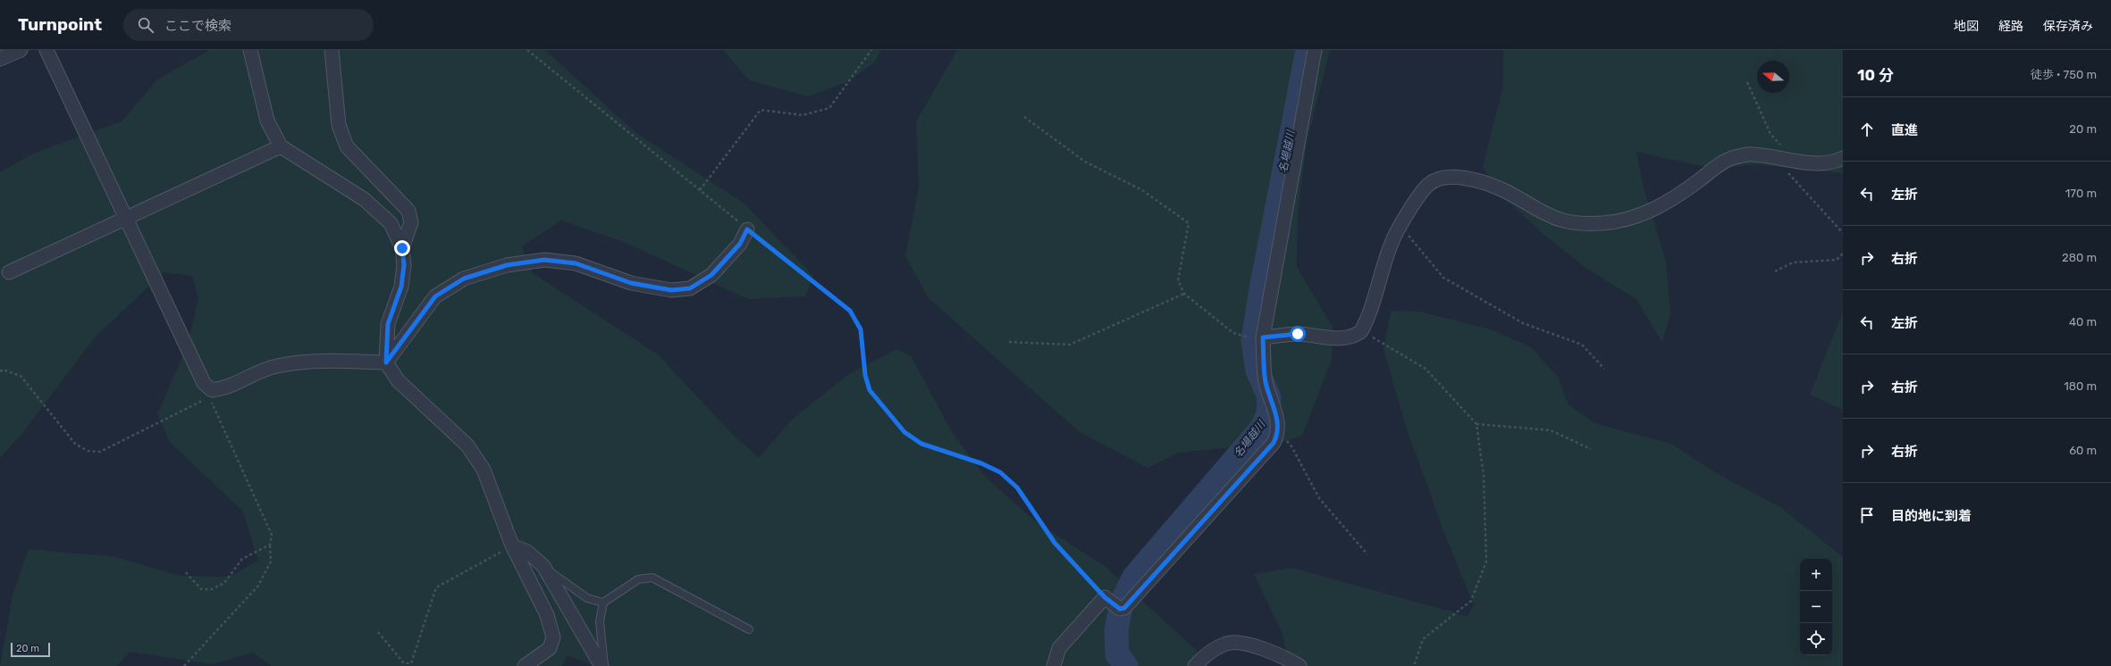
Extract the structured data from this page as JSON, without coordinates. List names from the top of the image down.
{
  "water": ["名場越川"],
  "scale_bar": "20 m",
  "north": "left",
  "page": {
    "header": "Turnpoint",
    "search": "ここで検索",
    "nav": ["地図", "経路", "保存済み"],
    "heading": ["10 分", "徒歩 · 750 m"],
    "list": [
      ["直進", "20 m"],
      ["左折", "170 m"],
      ["右折", "280 m"],
      ["左折", "40 m"],
      ["右折", "180 m"],
      ["右折", "60 m"],
      "目的地に到着"
    ],
    "map_buttons": ["+", "−"],
    "scale": "20 m"
  }
}
